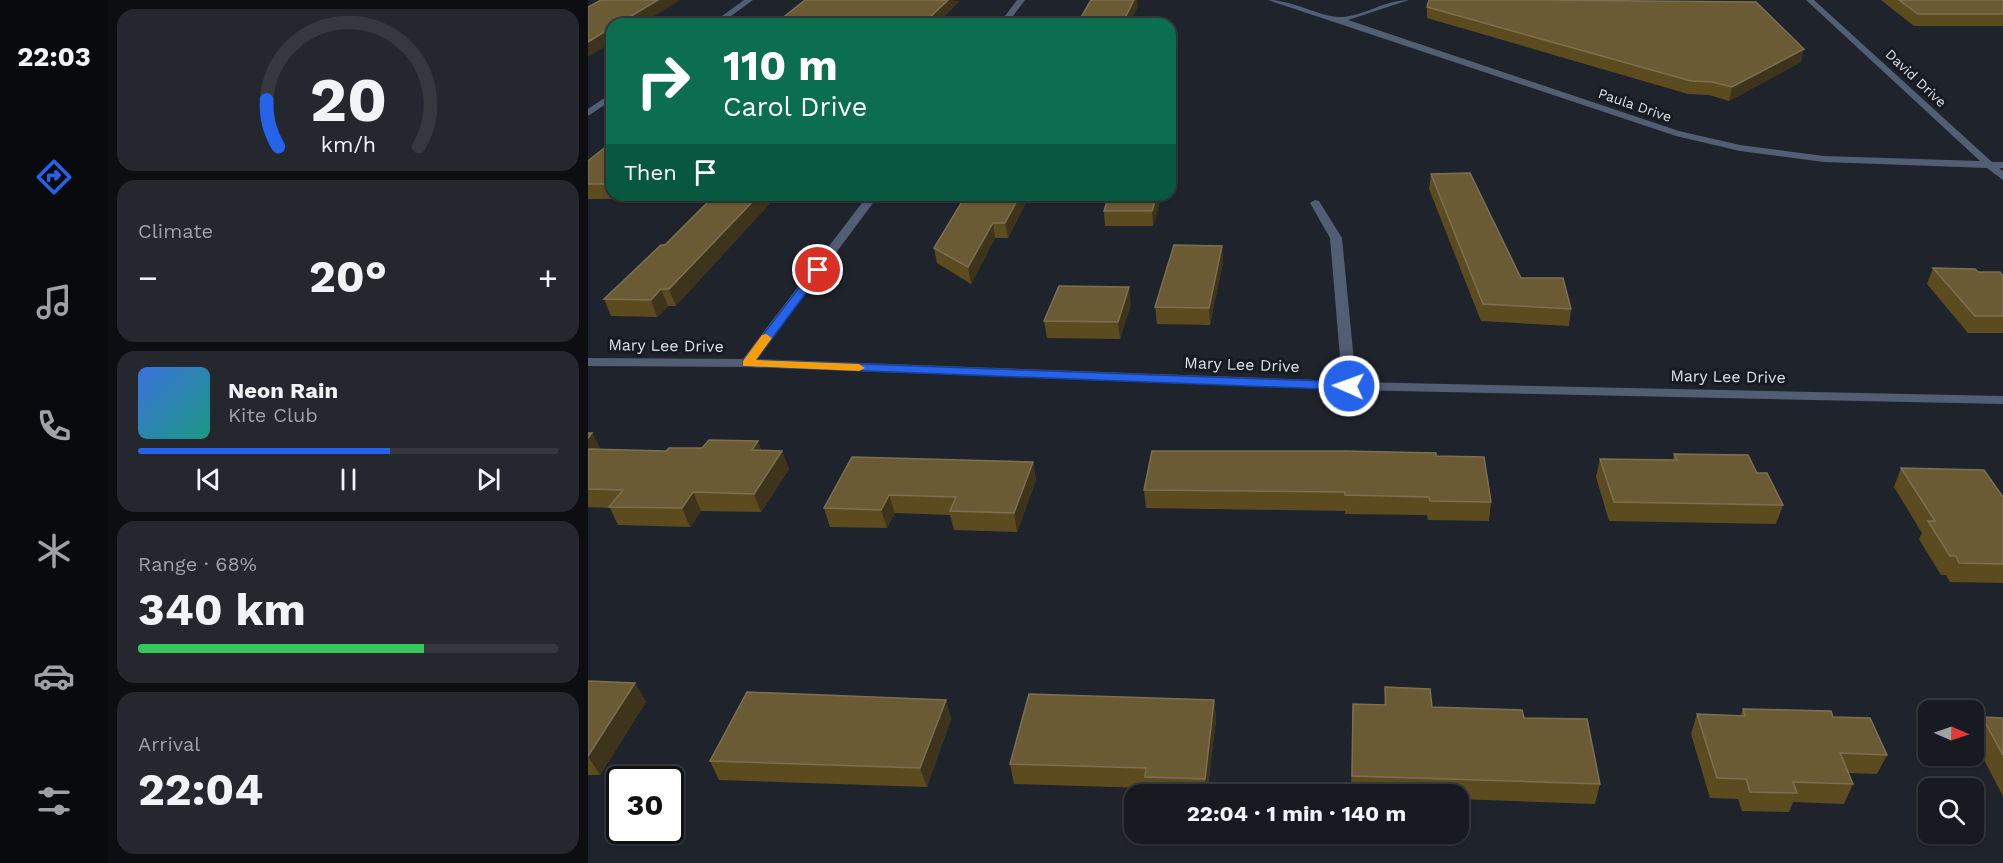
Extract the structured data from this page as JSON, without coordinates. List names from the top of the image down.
{
  "streets": {
    "street": ["David Drive", "Paula Drive", "Mary Lee Drive"]
  },
  "crossings": [
    ["David Drive", "Paula Drive"]
  ],
  "north": "right",
  "page": {
    "tabs": "22:03",
    "turn": ["110 m", "Carol Drive"],
    "then": "Then",
    "tile": [
      "Climate",
      ["Range · 68%", "340 km"],
      ["Arrival", "22:04"]
    ],
    "heat": ["−", "20°", "+"],
    "song": ["Neon Rain", "Kite Club"],
    "limit": "30",
    "trip": "22:04 · 1 min · 140 m",
    "gauge": ["20", "km/h"]
  }
}
